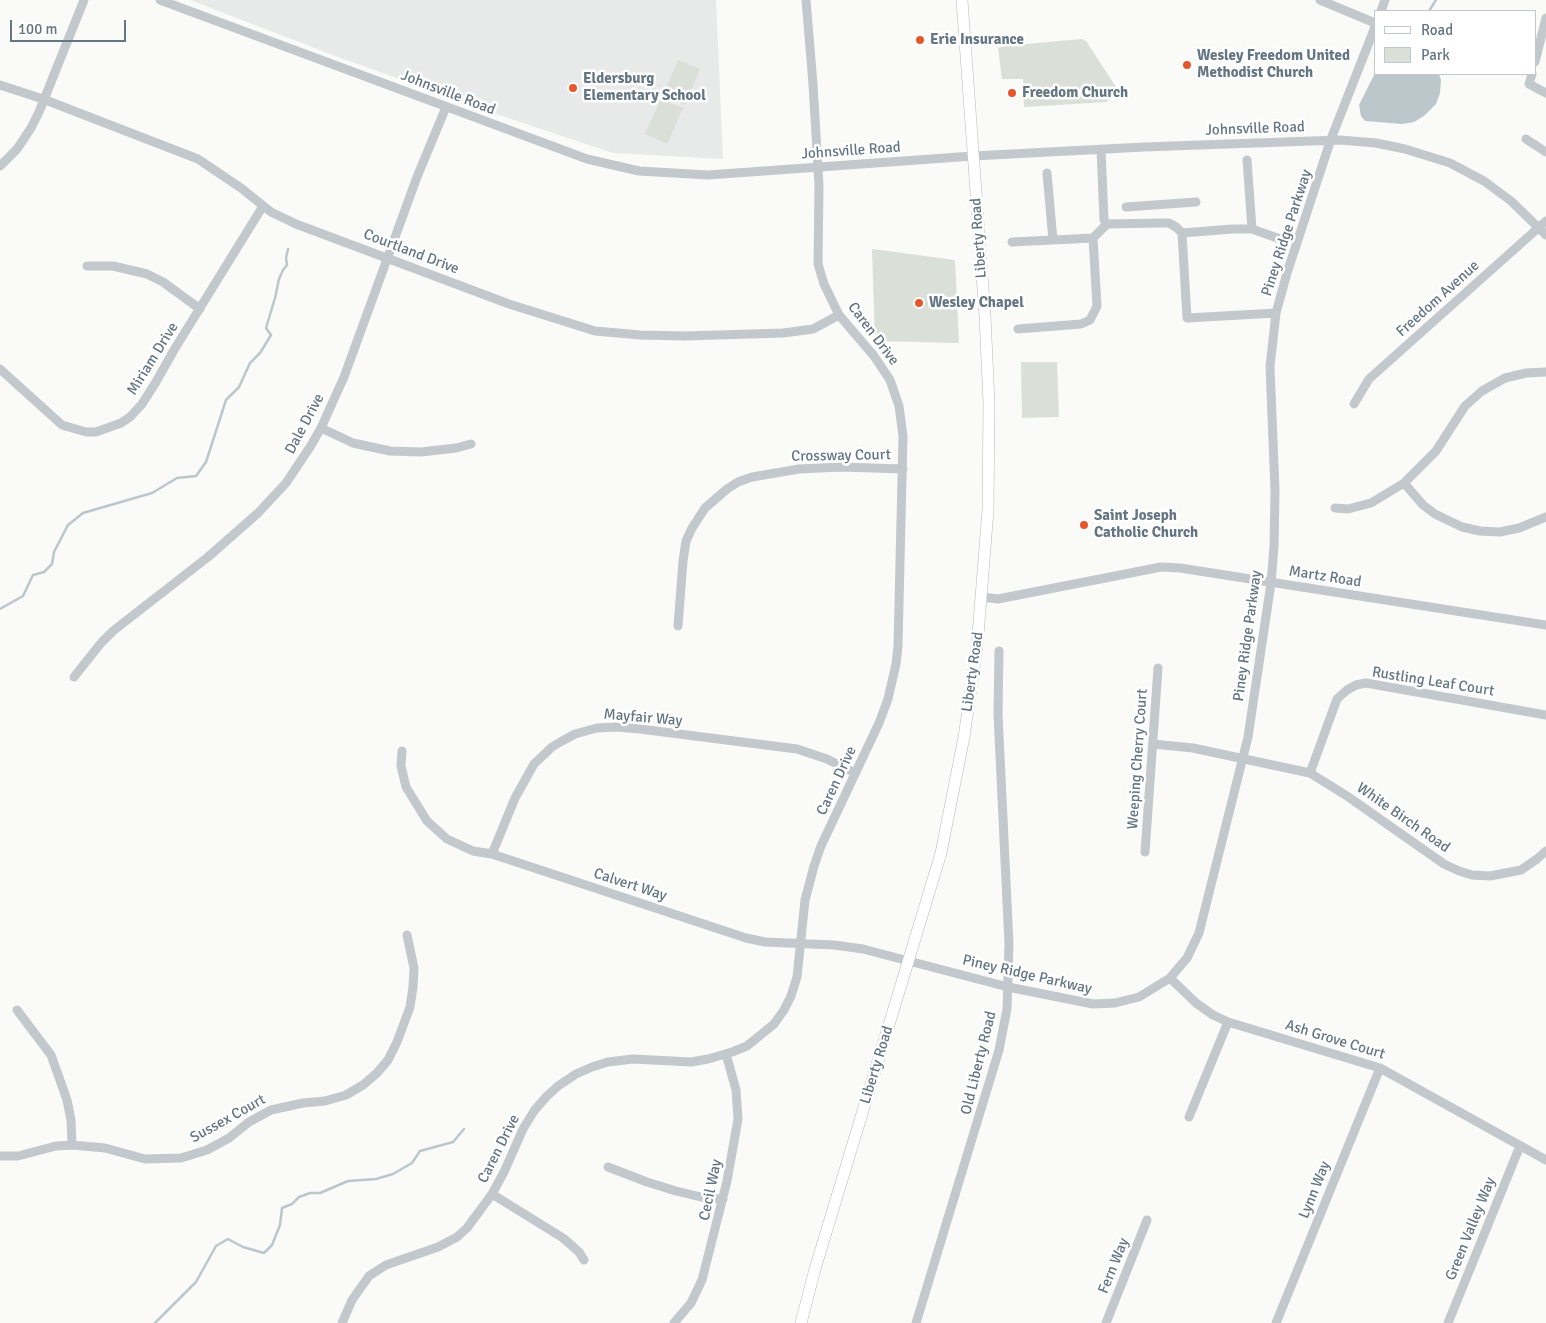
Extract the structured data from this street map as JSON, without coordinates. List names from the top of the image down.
{
  "streets": {
    "main road": ["Liberty Road"],
    "street": [
      "Johnsville Road",
      "Piney Ridge Parkway",
      "Courtland Drive",
      "Freedom Avenue",
      "Caren Drive",
      "Miriam Drive",
      "Dale Drive",
      "Crossway Court",
      "Martz Road",
      "Rustling Leaf Court",
      "Mayfair Way",
      "Weeping Cherry Court",
      "White Birch Road",
      "Calvert Way",
      "Ash Grove Court",
      "Old Liberty Road",
      "Sussex Court",
      "Cecil Way",
      "Lynn Way",
      "Green Valley Way",
      "Fern Way"
    ]
  },
  "crossings": [
    ["Johnsville Road", "Piney Ridge Parkway"],
    ["Johnsville Road", "Liberty Road"],
    ["Johnsville Road", "Freedom Avenue"],
    ["Johnsville Road", "Caren Drive"],
    ["Johnsville Road", "Dale Drive"],
    ["Piney Ridge Parkway", "Liberty Road"],
    ["Piney Ridge Parkway", "Martz Road"],
    ["Piney Ridge Parkway", "White Birch Road"],
    ["Piney Ridge Parkway", "Calvert Way"],
    ["Piney Ridge Parkway", "Ash Grove Court"],
    ["Piney Ridge Parkway", "Old Liberty Road"],
    ["Liberty Road", "Martz Road"],
    ["Liberty Road", "Calvert Way"],
    ["Courtland Drive", "Caren Drive"],
    ["Courtland Drive", "Miriam Drive"],
    ["Courtland Drive", "Dale Drive"],
    ["Caren Drive", "Crossway Court"],
    ["Caren Drive", "Mayfair Way"],
    ["Caren Drive", "Calvert Way"],
    ["Caren Drive", "Cecil Way"],
    ["Rustling Leaf Court", "White Birch Road"],
    ["Mayfair Way", "Calvert Way"],
    ["Weeping Cherry Court", "White Birch Road"],
    ["Ash Grove Court", "Lynn Way"],
    ["Ash Grove Court", "Green Valley Way"]
  ],
  "places": [
    "Erie Insurance",
    "Wesley Freedom United Methodist Church",
    "Eldersburg Elementary School",
    "Freedom Church",
    "Wesley Chapel",
    "Saint Joseph Catholic Church"
  ],
  "legend": ["Road", "Park"],
  "scale_bar": "100 m"
}
